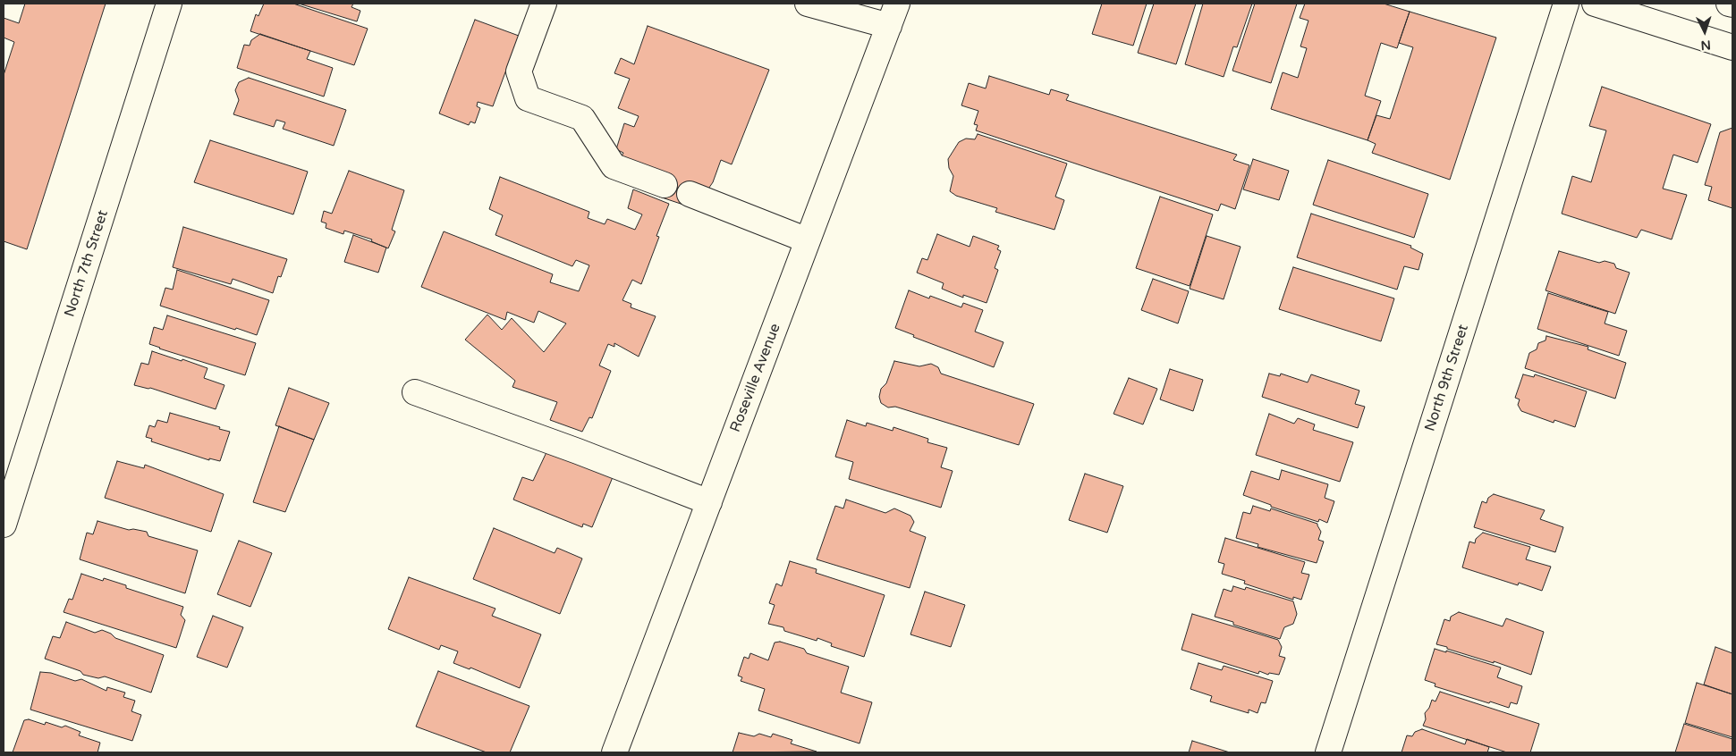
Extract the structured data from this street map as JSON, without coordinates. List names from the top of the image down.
{
  "streets": {
    "street": ["North 7th Street", "Roseville Avenue", "North 9th Street"]
  },
  "north": "bottom"
}
